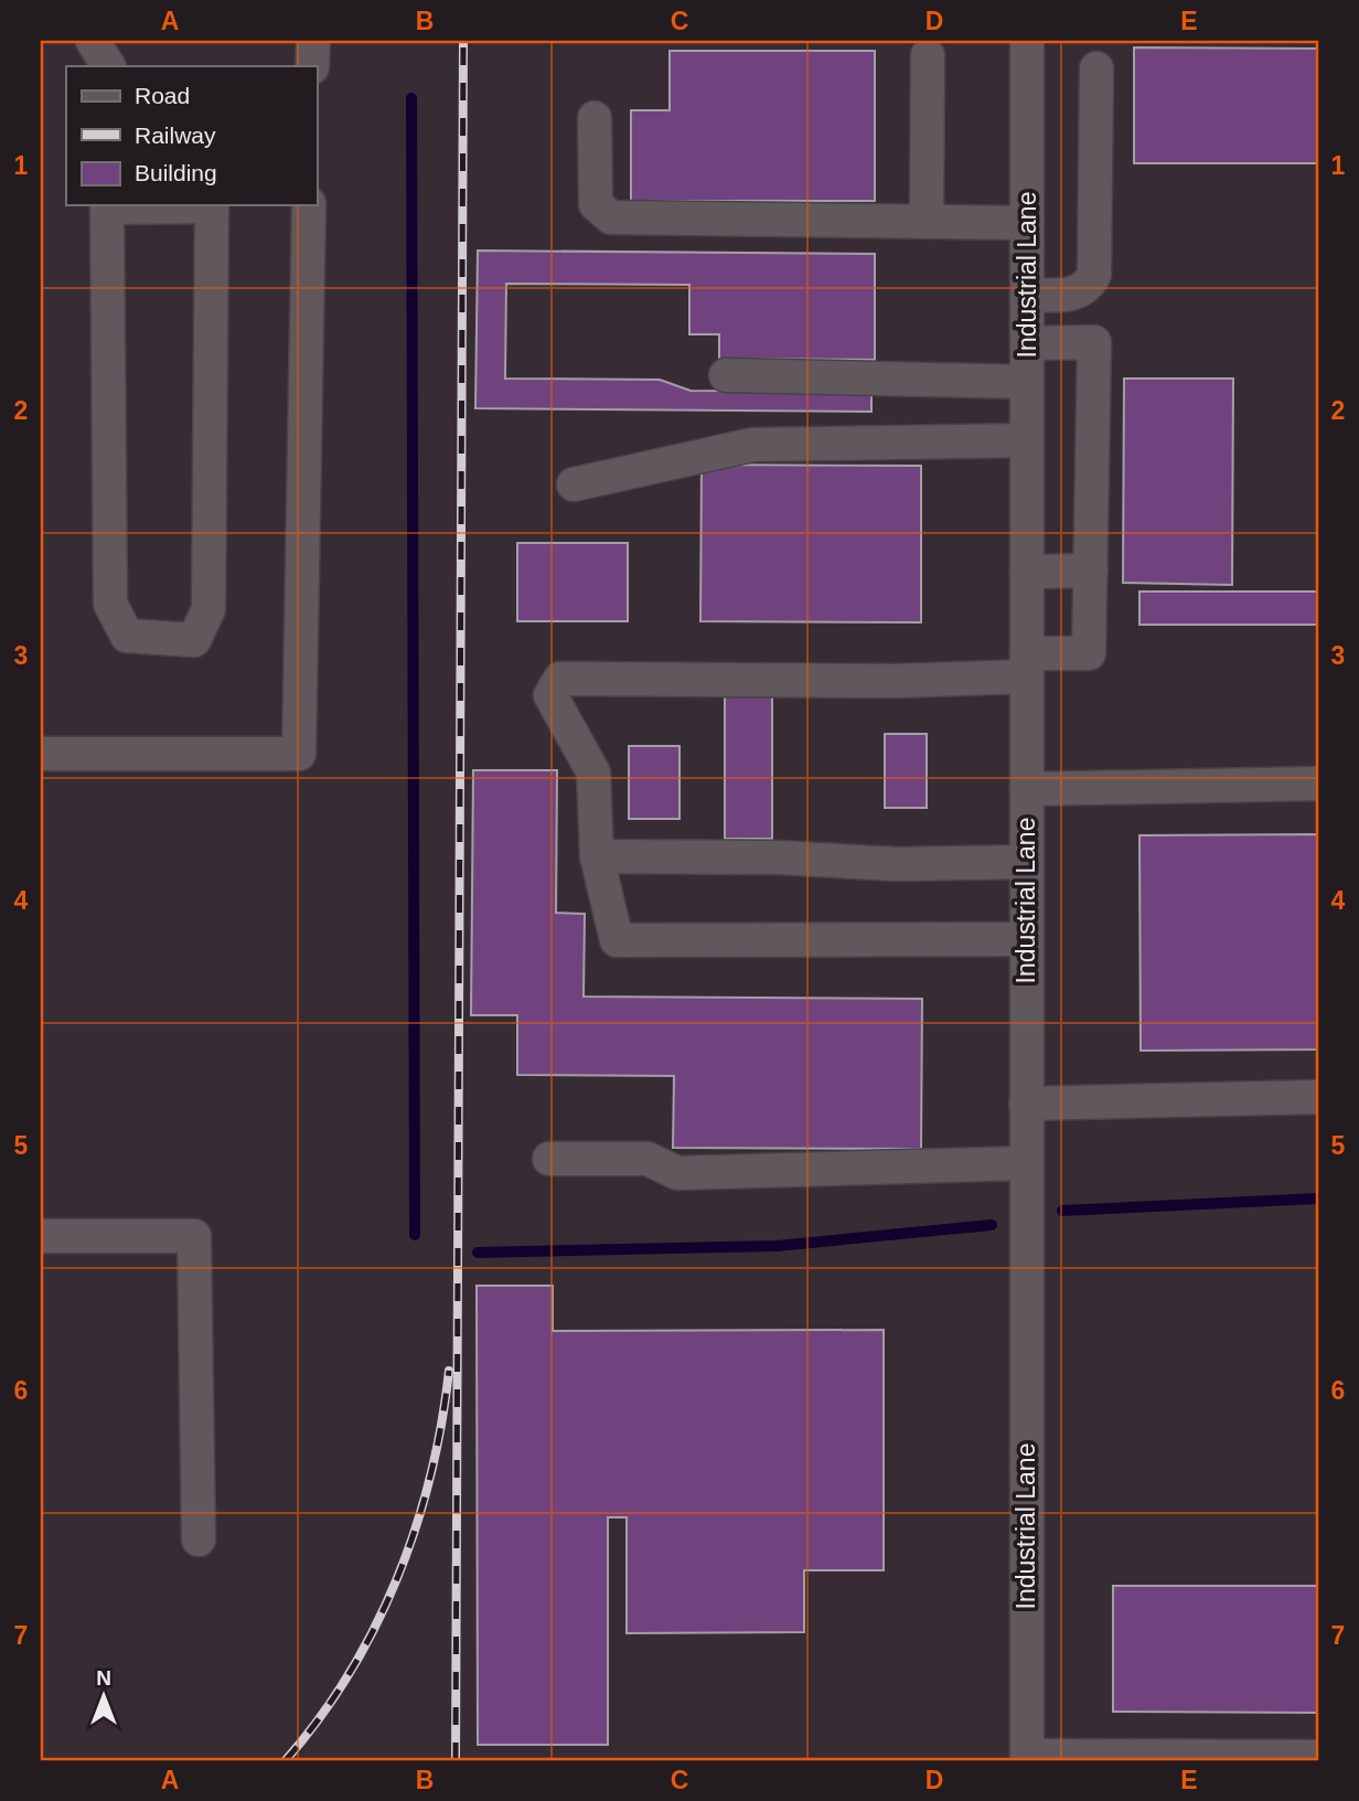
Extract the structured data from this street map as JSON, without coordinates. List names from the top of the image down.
{
  "streets": {
    "street": ["Industrial Lane"]
  },
  "legend": ["Road", "Railway", "Building"],
  "north": "top",
  "grid": {
    "columns": [
      "A",
      "B",
      "C",
      "D",
      "E"
    ],
    "rows": [
      "1",
      "2",
      "3",
      "4",
      "5",
      "6",
      "7"
    ]
  }
}
